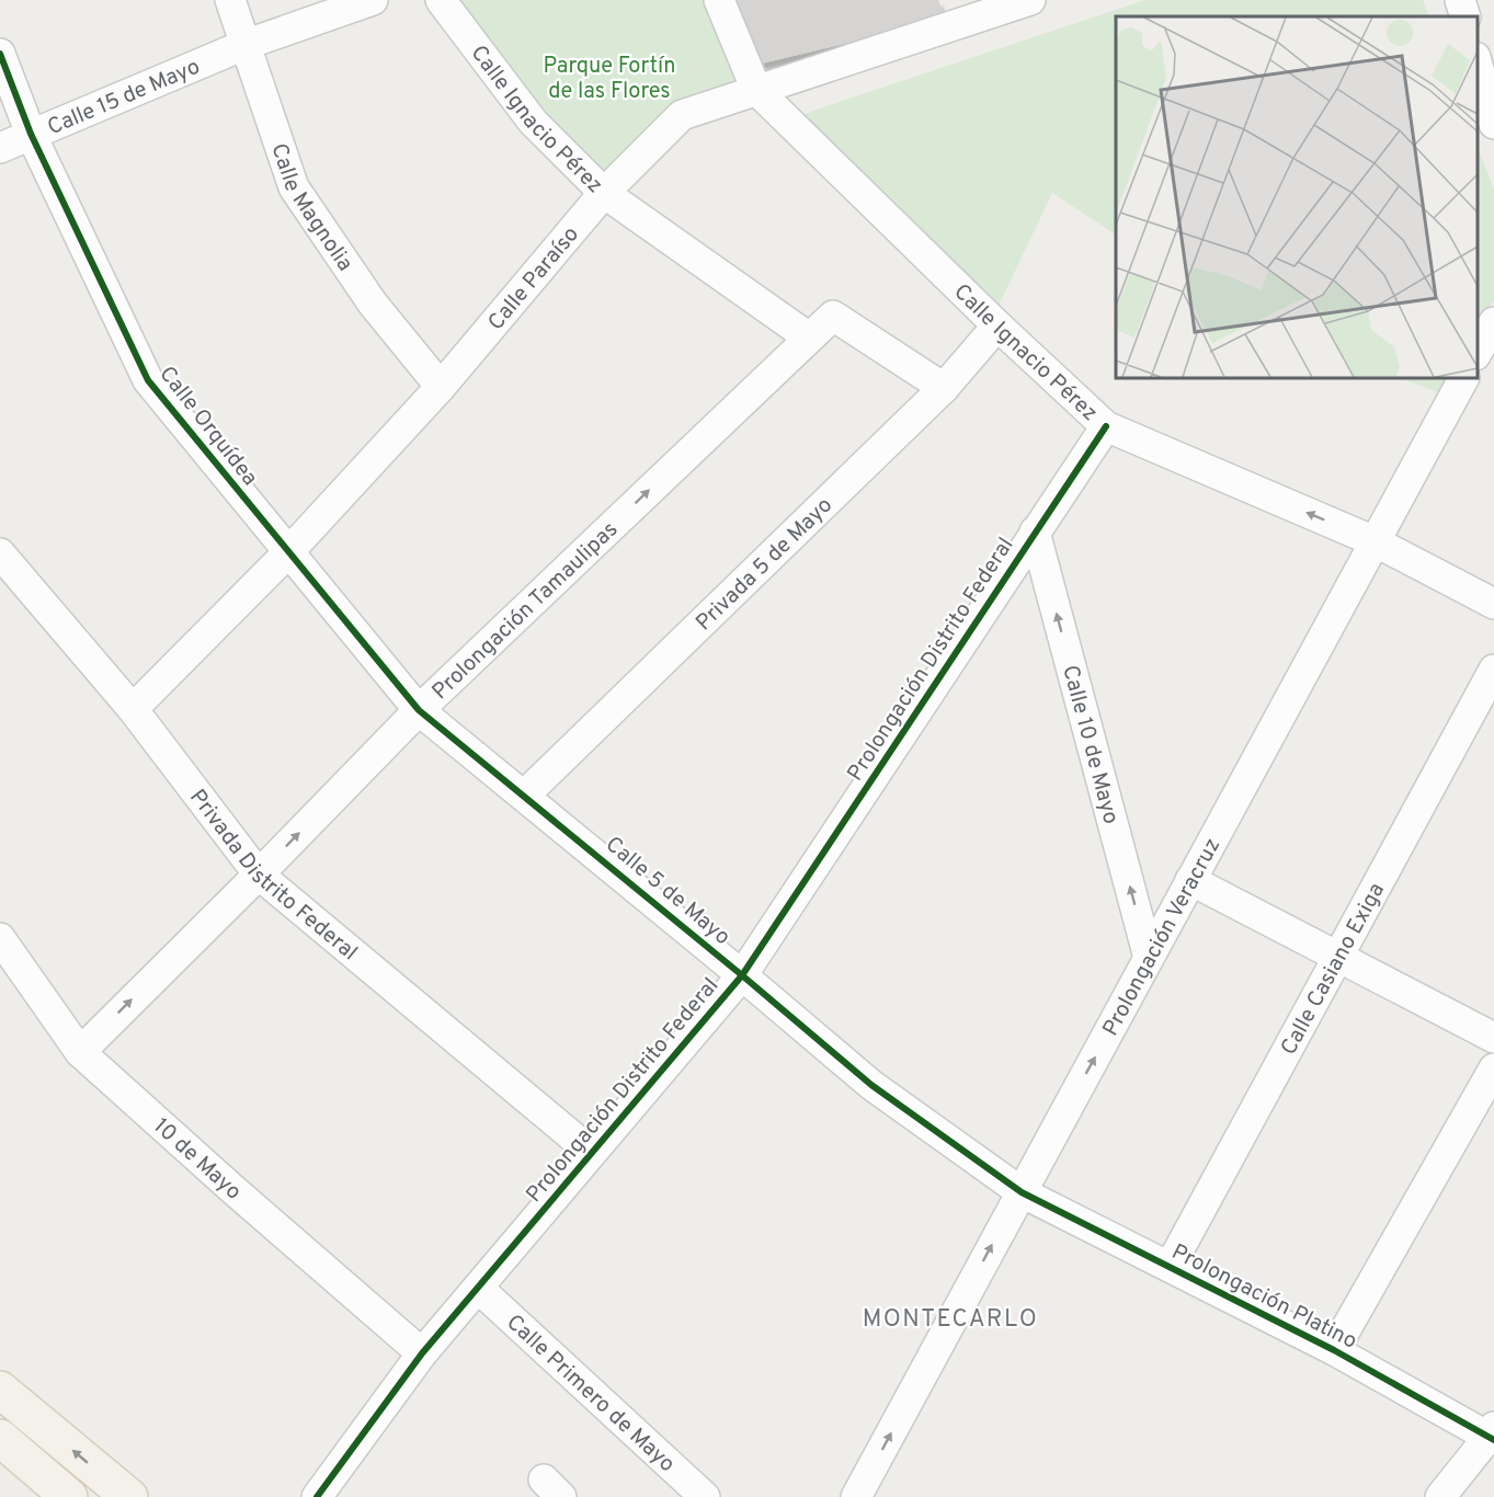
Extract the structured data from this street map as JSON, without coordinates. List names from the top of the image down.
{
  "streets": {
    "street": [
      "Calle 15 de Mayo",
      "Calle Ignacio Pérez",
      "Calle Magnolia",
      "Calle Paraíso",
      "Calle Orquídea",
      "Privada 5 de Mayo",
      "Prolongación Tamaulipas",
      "Prolongación Distrito Federal",
      "Calle 10 de Mayo",
      "Privada Distrito Federal",
      "Calle 5 de Mayo",
      "Prolongación Veracruz",
      "Calle Casiano Exiga",
      "10 de Mayo",
      "Prolongación Platino",
      "Calle Primero de Mayo"
    ]
  },
  "crossings": [
    ["Calle 15 de Mayo", "Calle Magnolia"],
    ["Calle 15 de Mayo", "Calle Orquídea"],
    ["Calle Ignacio Pérez", "Calle Paraíso"],
    ["Calle Ignacio Pérez", "Privada 5 de Mayo"],
    ["Calle Ignacio Pérez", "Prolongación Tamaulipas"],
    ["Calle Ignacio Pérez", "Prolongación Distrito Federal"],
    ["Calle Ignacio Pérez", "Prolongación Veracruz"],
    ["Calle Magnolia", "Calle Paraíso"],
    ["Calle Paraíso", "Calle Orquídea"],
    ["Calle Paraíso", "Privada Distrito Federal"],
    ["Calle Orquídea", "Prolongación Tamaulipas"],
    ["Calle Orquídea", "Calle 5 de Mayo"],
    ["Privada 5 de Mayo", "Prolongación Tamaulipas"],
    ["Privada 5 de Mayo", "Calle 5 de Mayo"],
    ["Prolongación Tamaulipas", "Privada Distrito Federal"],
    ["Prolongación Tamaulipas", "Calle 5 de Mayo"],
    ["Prolongación Tamaulipas", "10 de Mayo"],
    ["Prolongación Distrito Federal", "Calle 10 de Mayo"],
    ["Prolongación Distrito Federal", "Privada Distrito Federal"],
    ["Prolongación Distrito Federal", "Calle 5 de Mayo"],
    ["Prolongación Distrito Federal", "10 de Mayo"],
    ["Prolongación Distrito Federal", "Calle Primero de Mayo"],
    ["Calle 10 de Mayo", "Prolongación Veracruz"],
    ["Calle 5 de Mayo", "Prolongación Veracruz"],
    ["Calle 5 de Mayo", "Prolongación Platino"],
    ["Prolongación Veracruz", "Prolongación Platino"],
    ["Calle Casiano Exiga", "Prolongación Platino"]
  ],
  "one_way": ["Prolongación Tamaulipas", "Calle 10 de Mayo", "Prolongación Veracruz"],
  "districts": ["MONTECARLO"],
  "parks": ["Parque Fortín de las Flores"]
}
